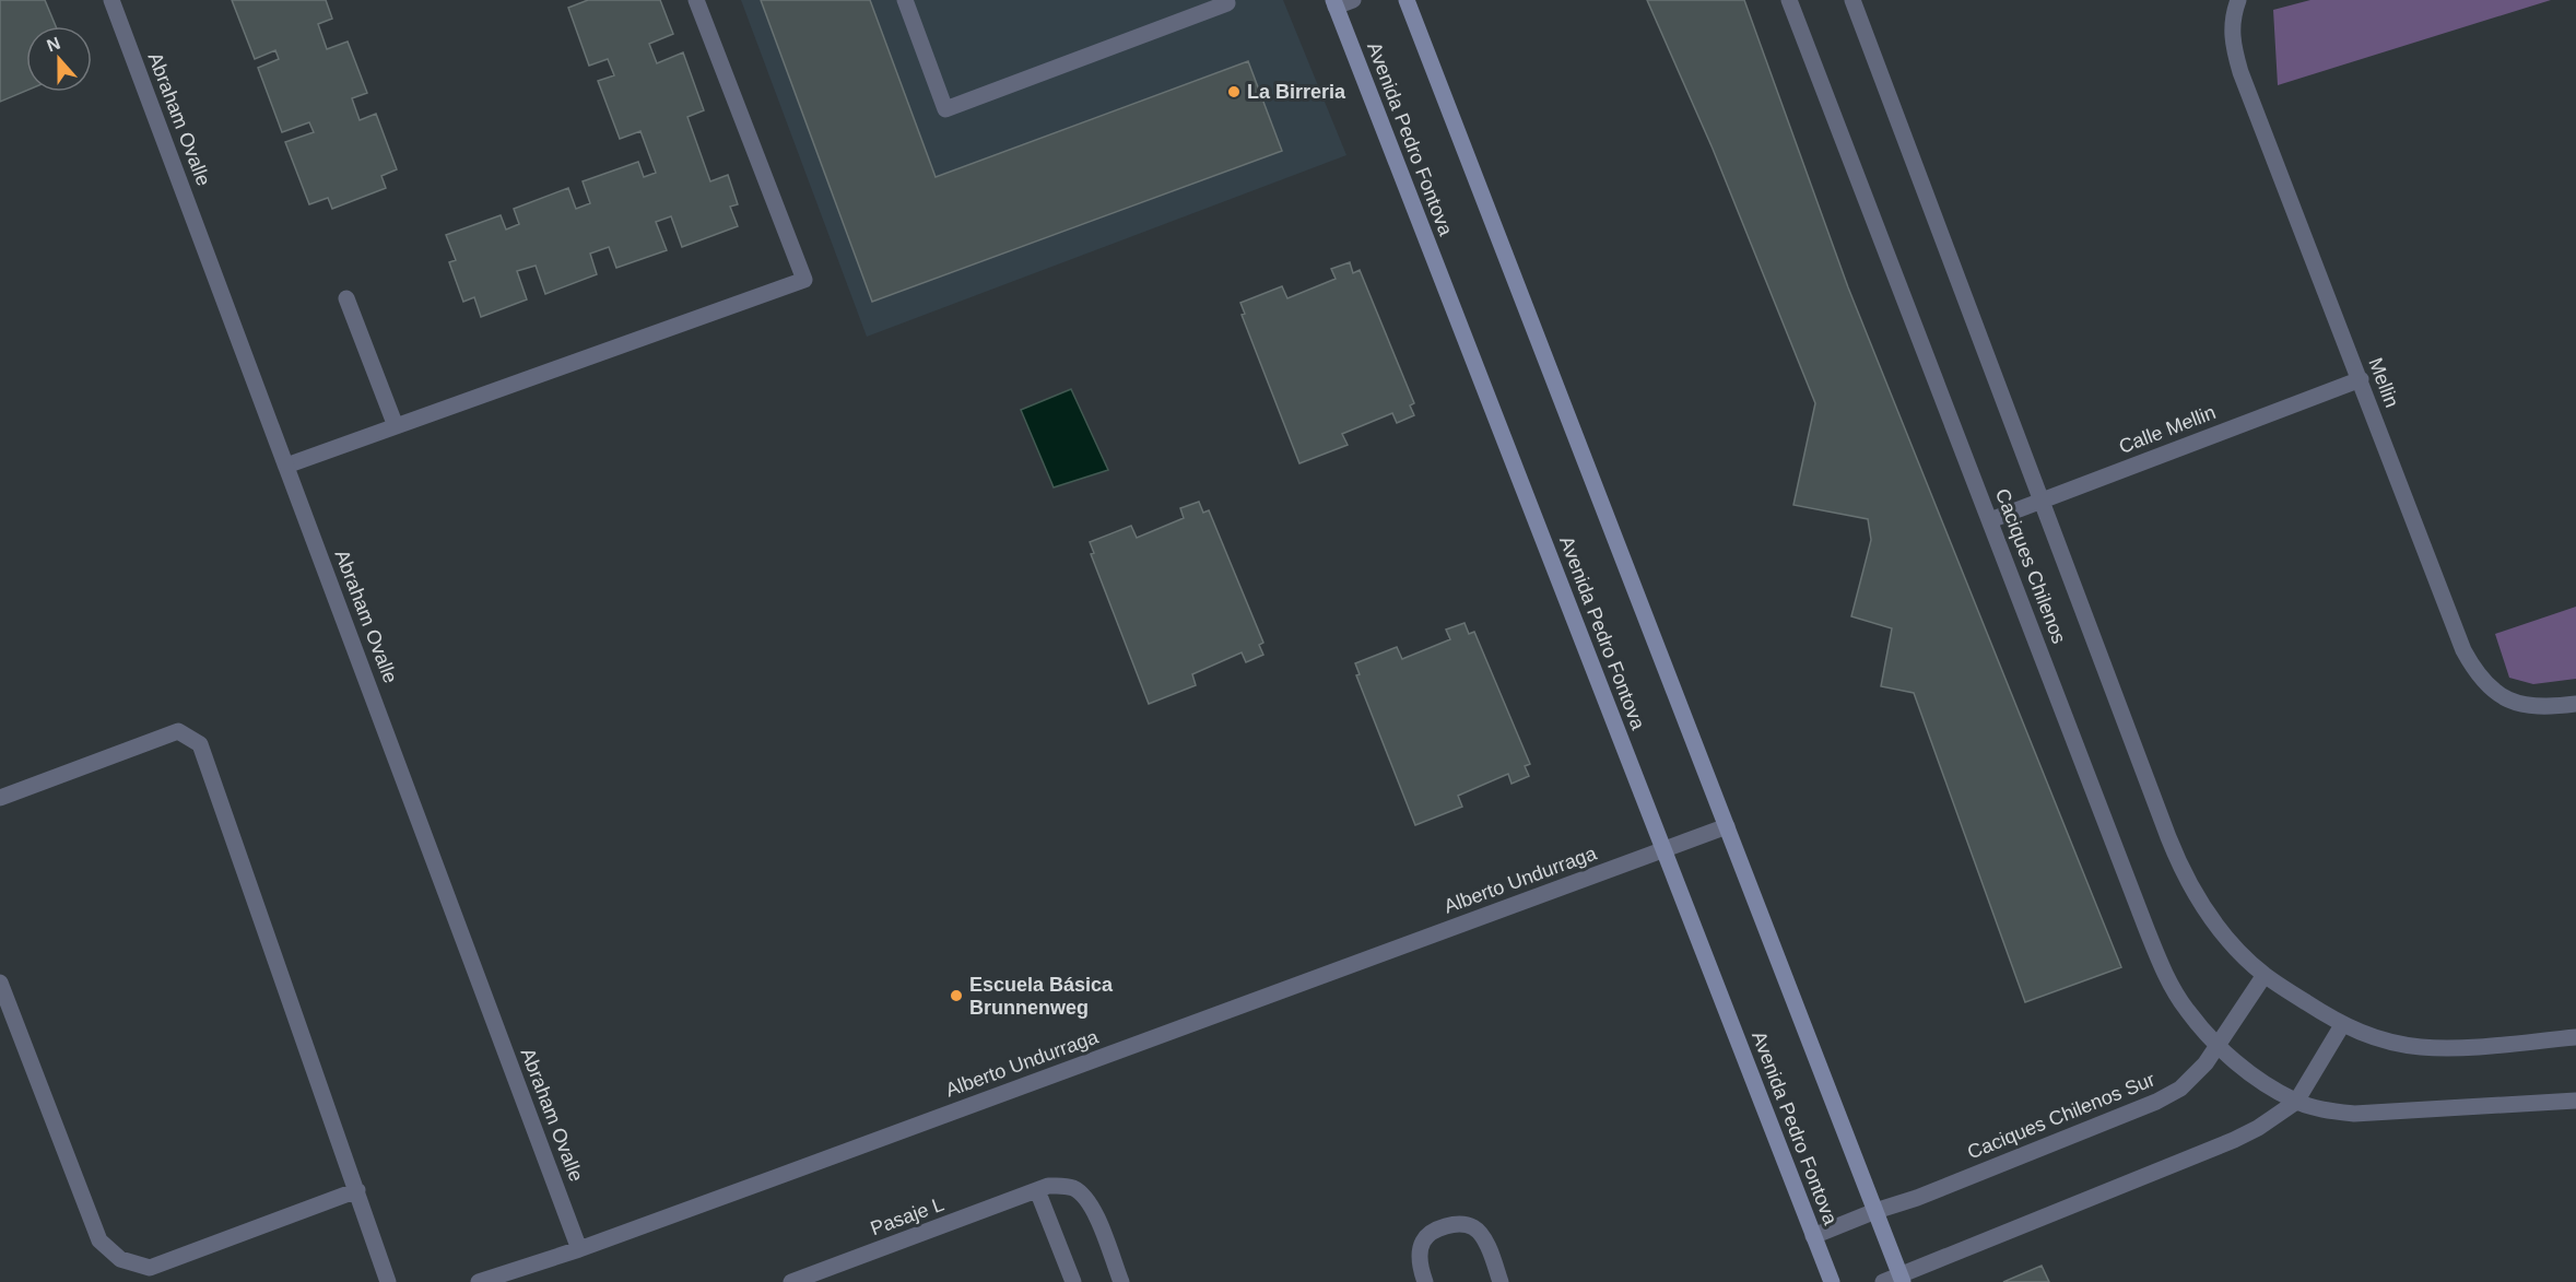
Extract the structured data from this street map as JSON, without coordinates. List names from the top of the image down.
{
  "streets": {
    "street": [
      "Abraham Ovalle",
      "Avenida Pedro Fontova",
      "Mellin",
      "Calle Mellin",
      "Caciques Chilenos",
      "Alberto Undurraga",
      "Caciques Chilenos Sur",
      "Pasaje L"
    ]
  },
  "crossings": [
    ["Abraham Ovalle", "Alberto Undurraga"],
    ["Avenida Pedro Fontova", "Alberto Undurraga"],
    ["Avenida Pedro Fontova", "Caciques Chilenos Sur"],
    ["Mellin", "Calle Mellin"],
    ["Calle Mellin", "Caciques Chilenos"],
    ["Caciques Chilenos", "Caciques Chilenos Sur"]
  ],
  "places": ["La Birreria", "Escuela Básica Brunnenweg"],
  "north": "top"
}
